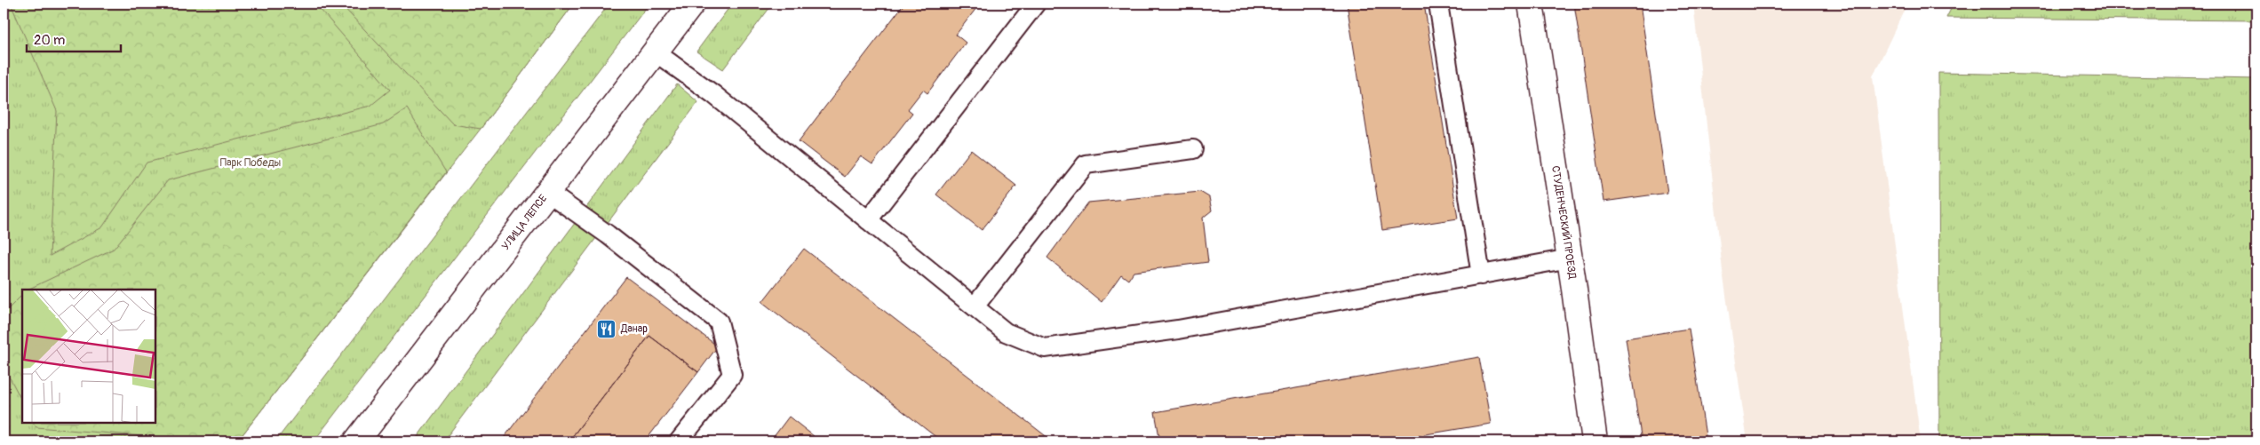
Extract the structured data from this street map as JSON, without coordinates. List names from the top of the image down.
{
  "streets": {
    "main road": ["СТУДЕНЧЕСКИЙ ПРОЕЗД", "УЛИЦА ЛЕПСЕ"]
  },
  "parks": ["Парк Победы"],
  "places": {
    "restaurant": ["Данар"]
  },
  "scale_bar": "20 m"
}
